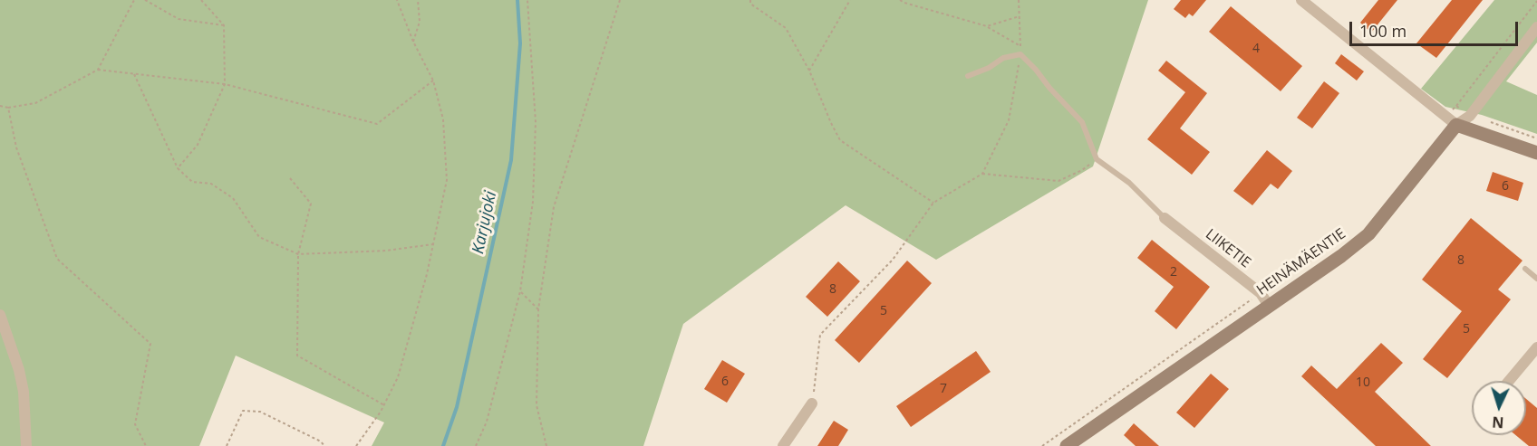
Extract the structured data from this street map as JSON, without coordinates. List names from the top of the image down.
{
  "streets": {
    "street": ["LIIKETIE", "HEINÄMÄENTIE"]
  },
  "crossings": [
    ["LIIKETIE", "HEINÄMÄENTIE"]
  ],
  "water": ["Karjujoki"],
  "house_numbers": [
    "4",
    "6",
    "8",
    "2",
    "8",
    "5",
    "5",
    "6",
    "10",
    "7"
  ],
  "scale_bar": "100 m",
  "north": "bottom"
}
